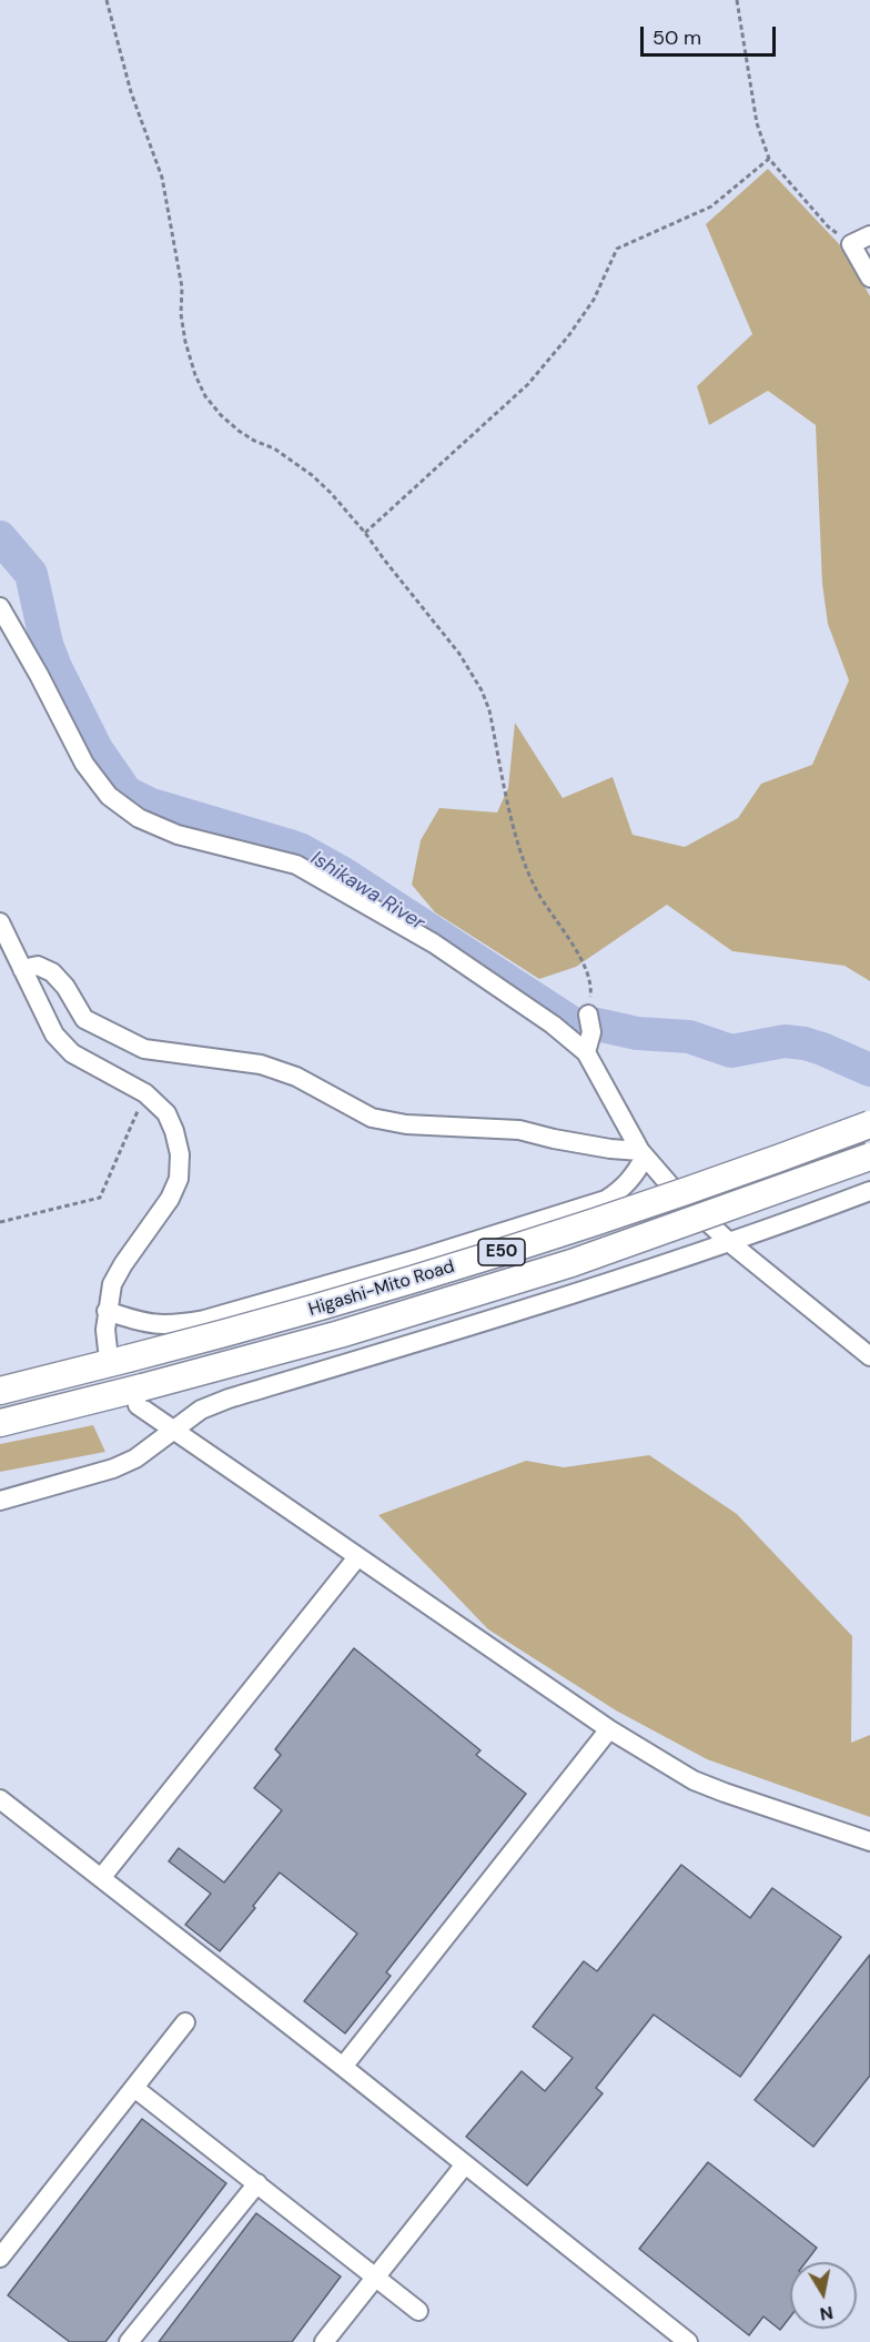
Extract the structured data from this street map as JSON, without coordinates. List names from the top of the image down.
{
  "streets": {
    "highway": ["E50", "Higashi-Mito Road"]
  },
  "water": ["Ishikawa River"],
  "scale_bar": "50 m",
  "north": "bottom"
}
